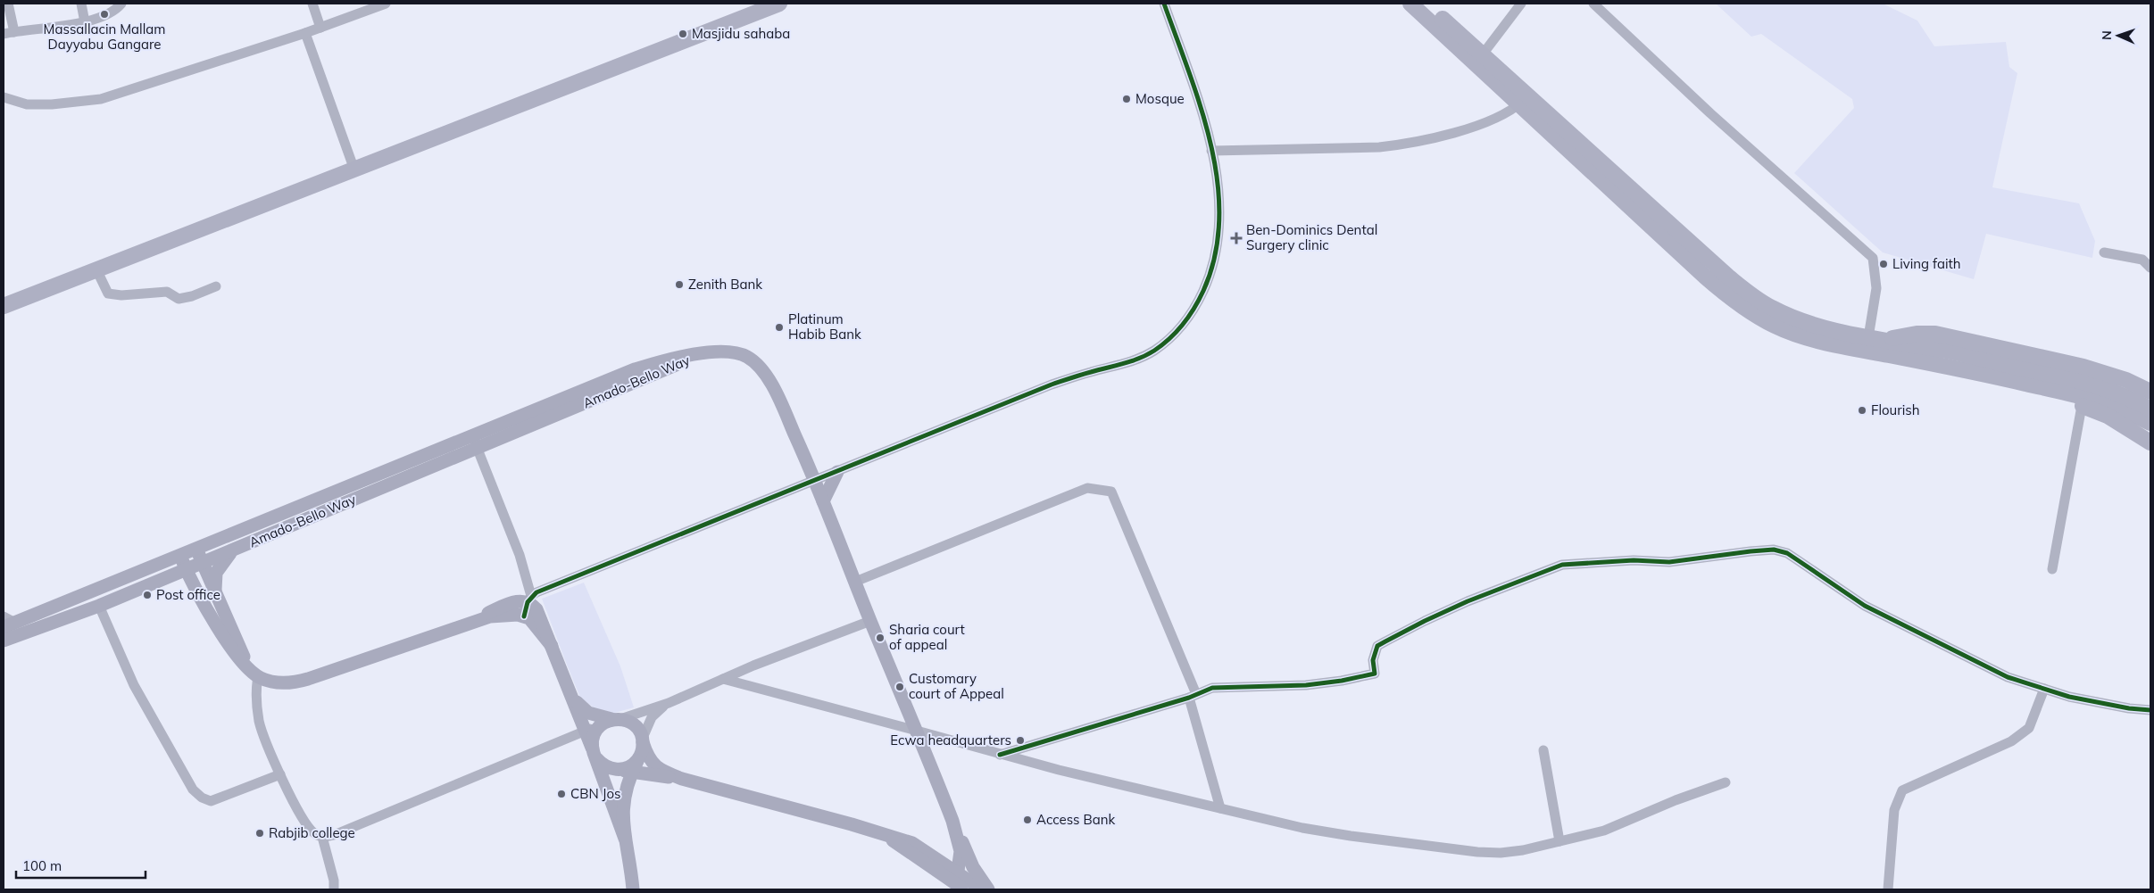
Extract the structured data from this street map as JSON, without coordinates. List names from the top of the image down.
{
  "streets": {
    "main road": ["Amado-Bello Way"]
  },
  "places": {
    "other": [
      "Massallacin Mallam Dayyabu Gangare",
      "Masjidu sahaba",
      "Mosque",
      "Living faith",
      "Zenith Bank",
      "Platinum Habib Bank",
      "Flourish",
      "Post office",
      "Sharia court of appeal",
      "Customary court of Appeal",
      "Ecwa headquarters",
      "CBN Jos",
      "Access Bank",
      "Rabjib college"
    ],
    "health": ["Ben-Dominics Dental Surgery clinic"]
  },
  "scale_bar": "100 m",
  "north": "left"
}
